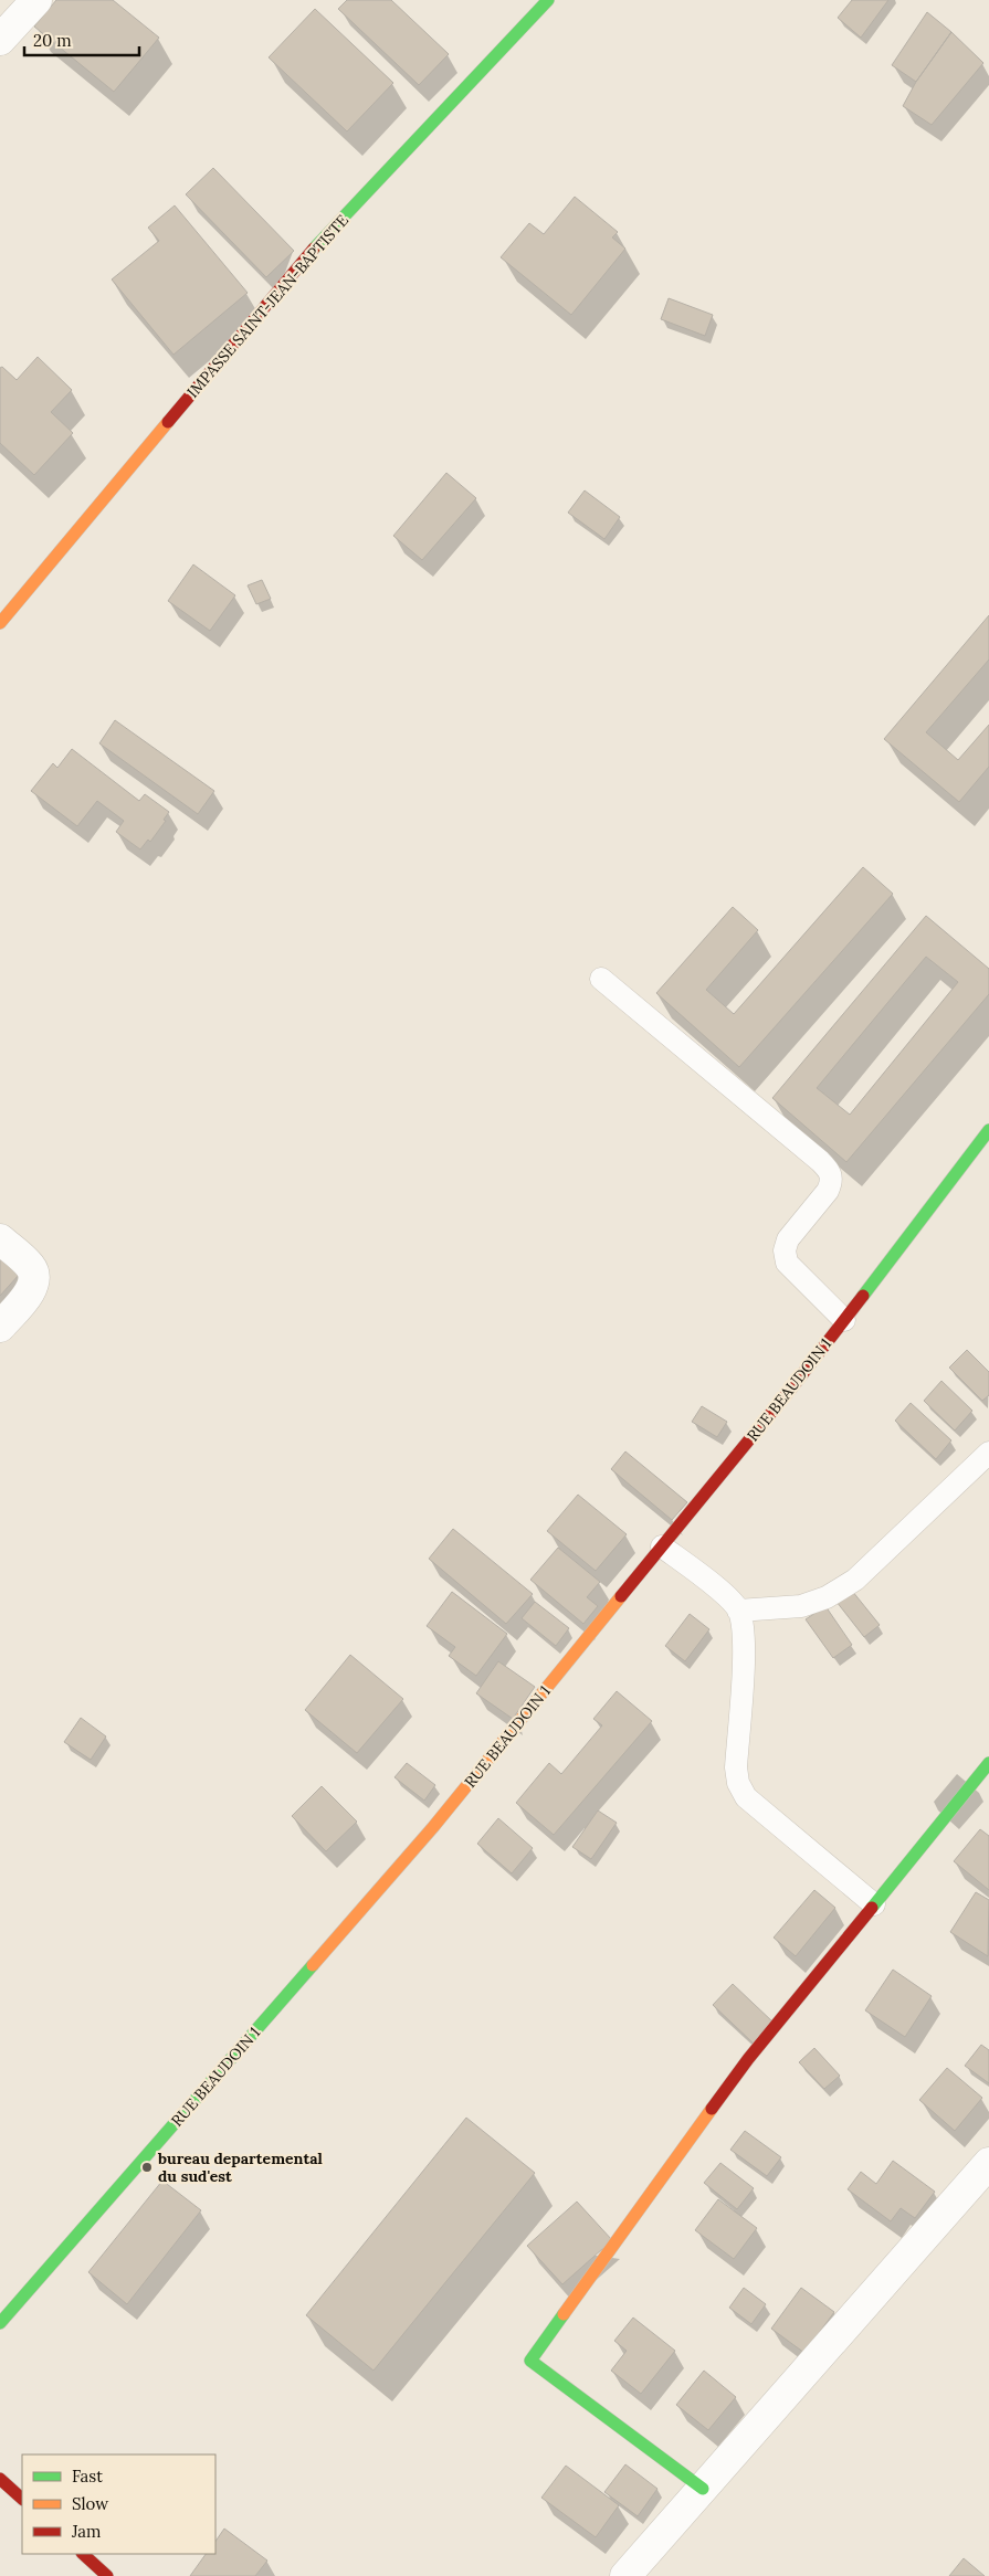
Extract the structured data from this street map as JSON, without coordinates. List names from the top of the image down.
{
  "streets": {
    "street": ["IMPASSE SAINT-JEAN-BAPTISTE", "RUE BEAUDOIN 1"]
  },
  "places": ["bureau departemental du sud'est"],
  "legend": ["Fast", "Slow", "Jam"],
  "scale_bar": "20 m"
}
